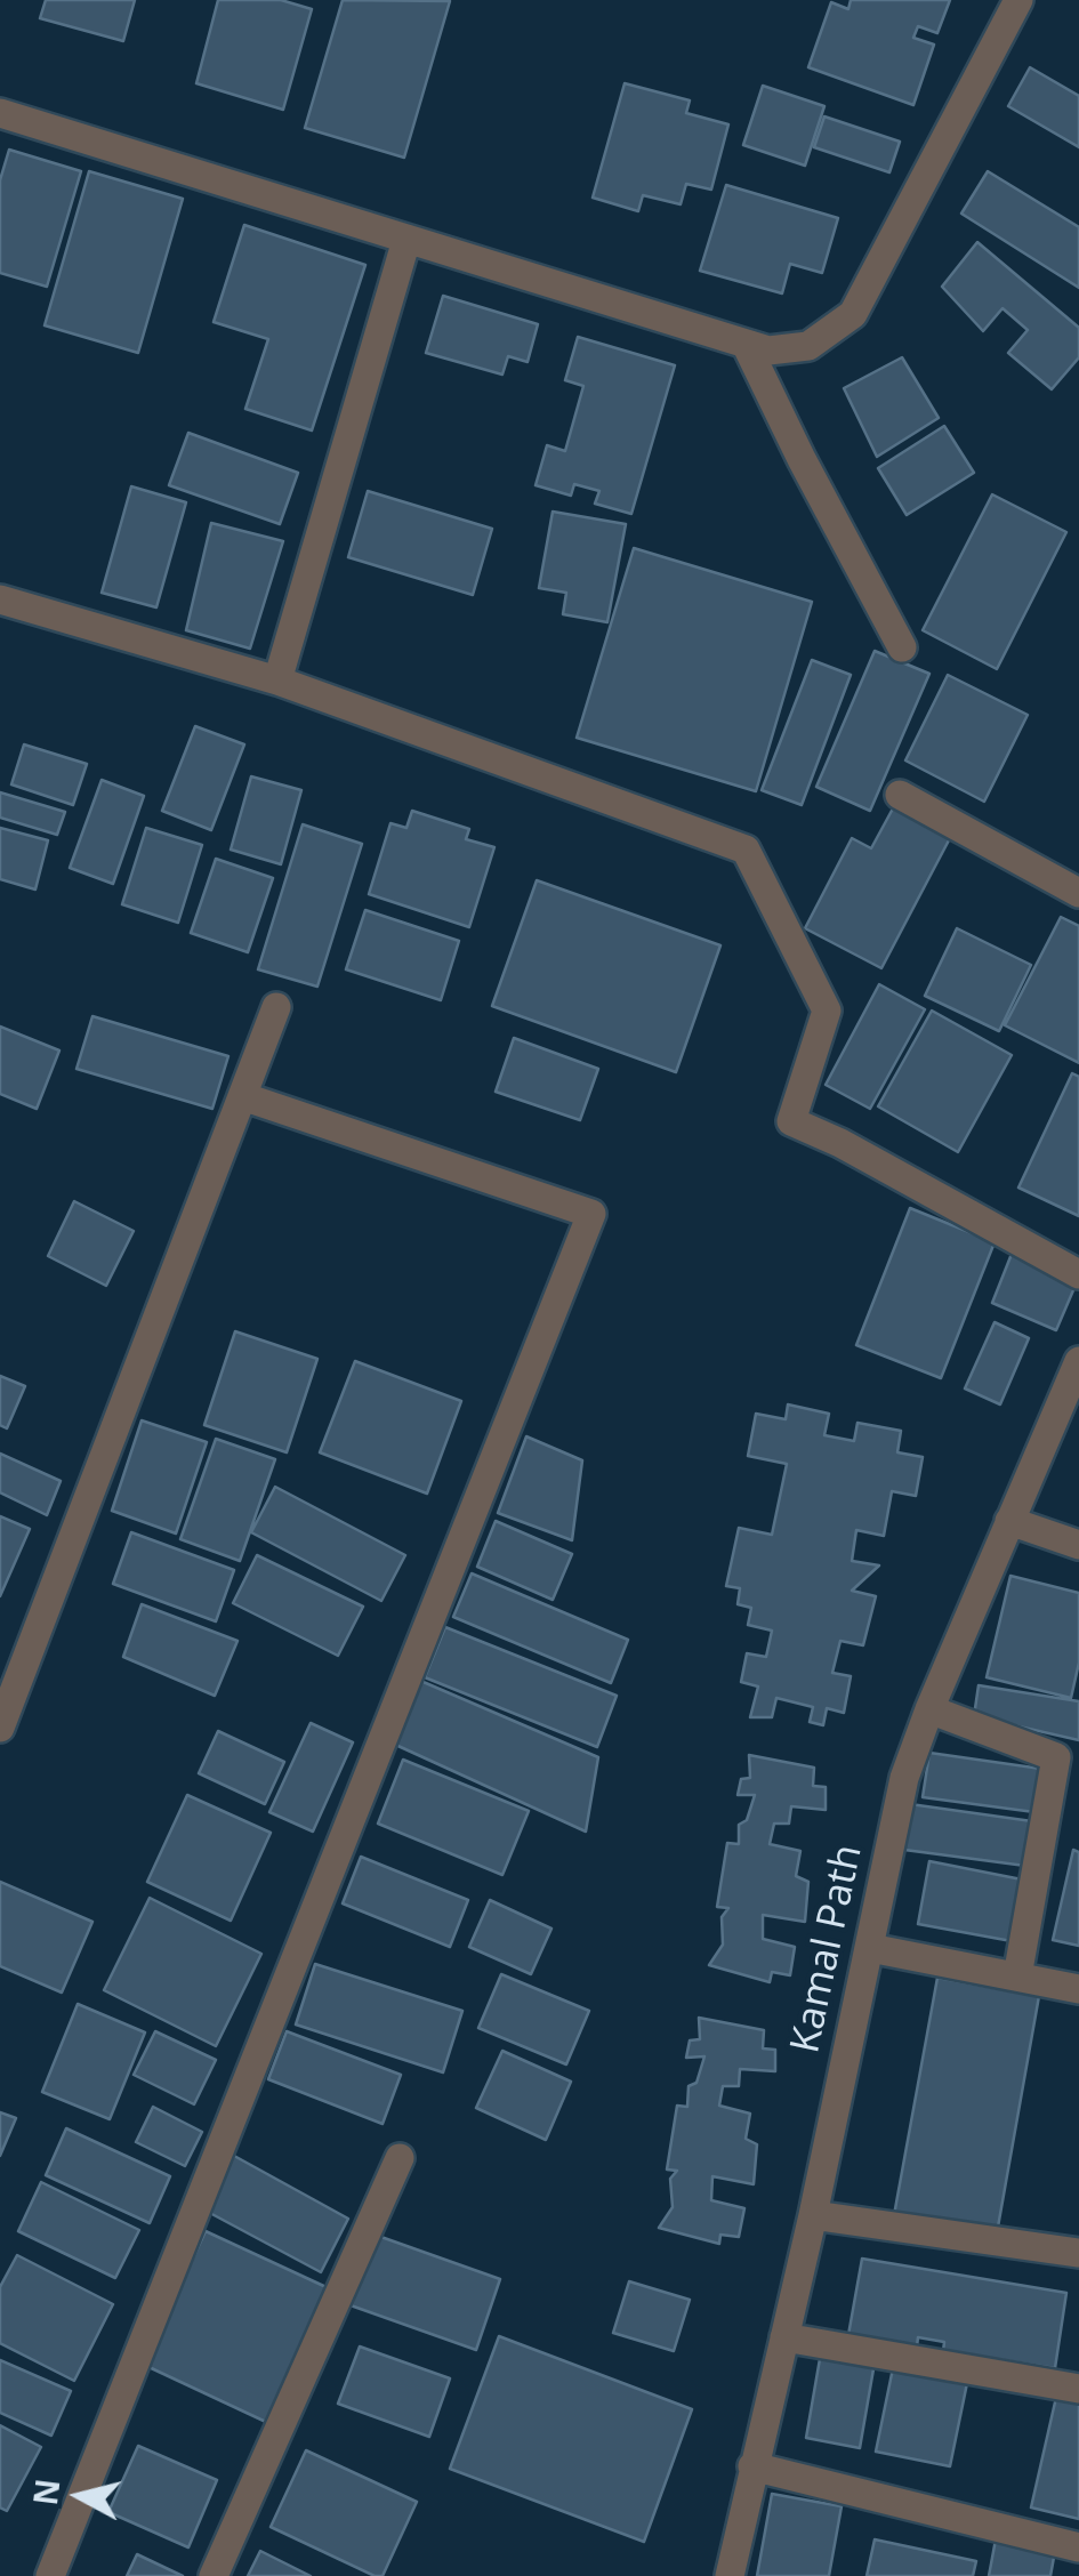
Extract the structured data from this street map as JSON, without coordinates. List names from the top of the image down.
{
  "streets": {
    "street": ["Kamal Path"]
  },
  "north": "left"
}
